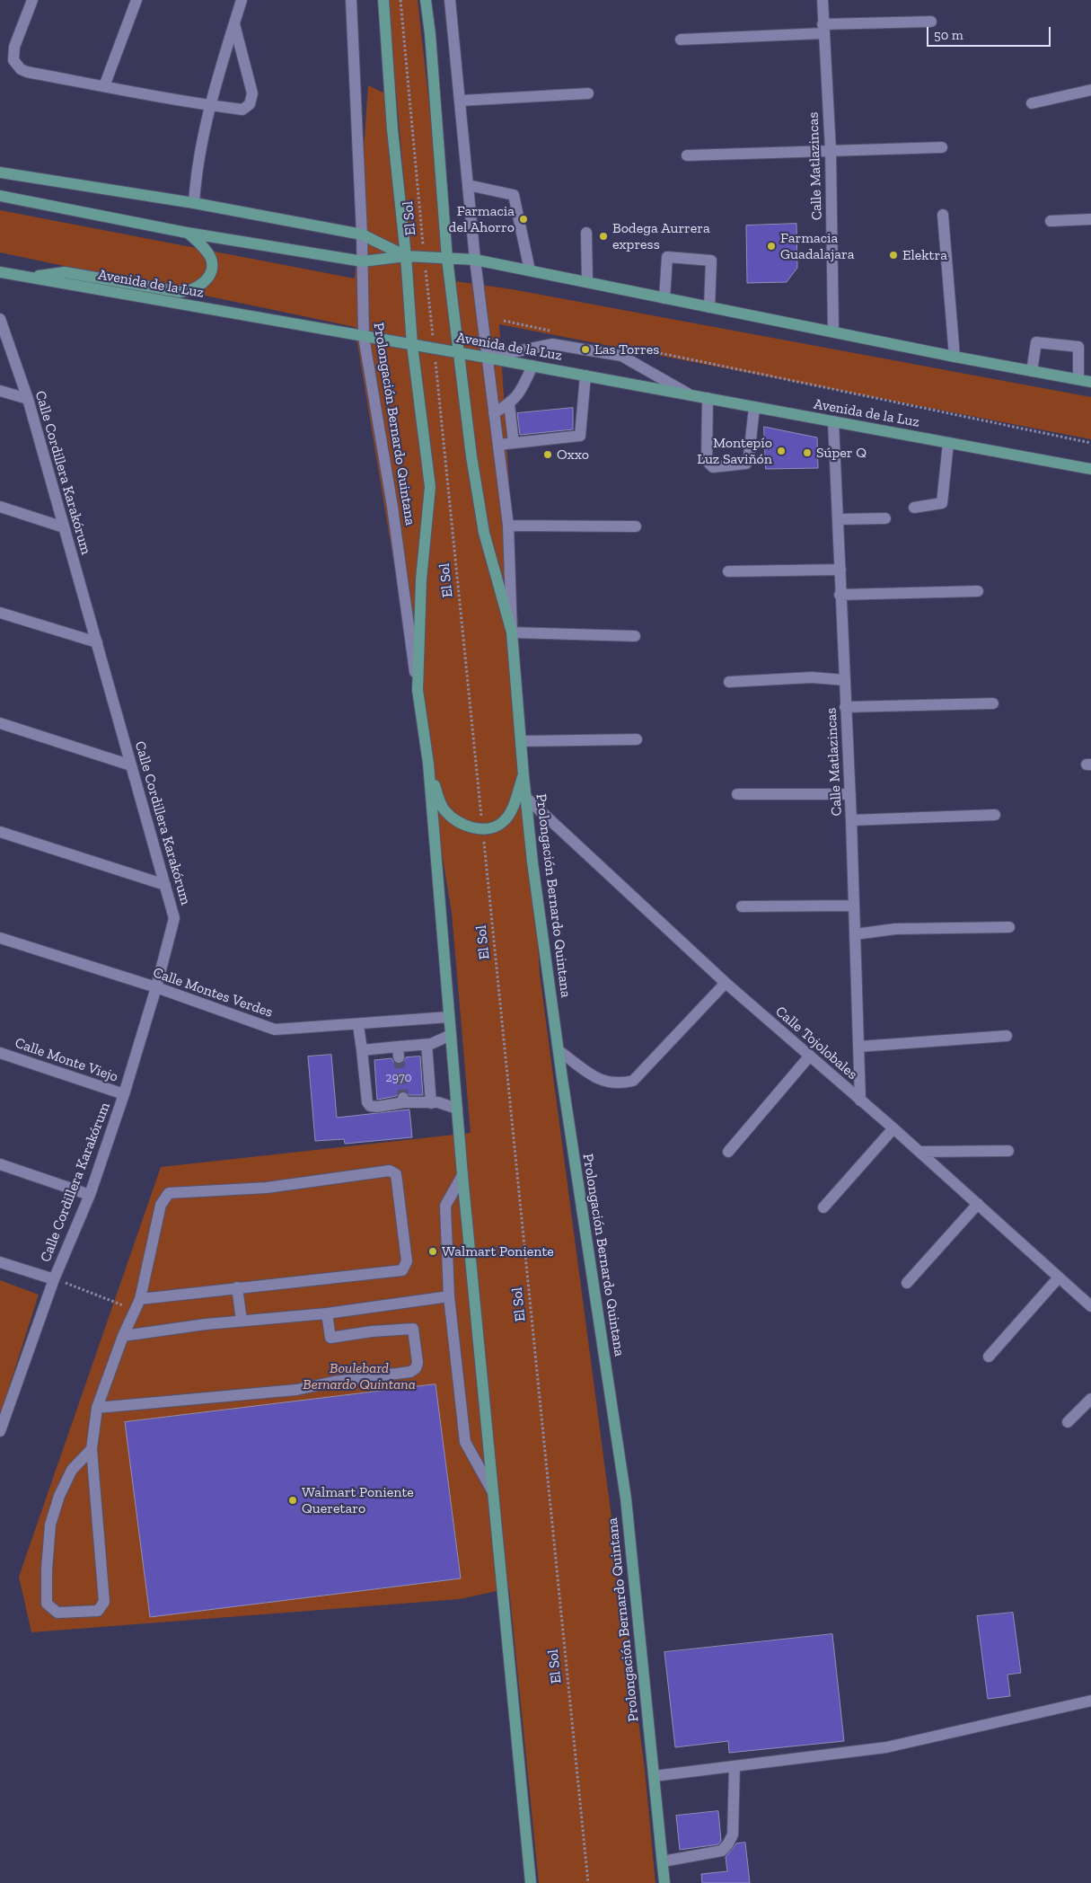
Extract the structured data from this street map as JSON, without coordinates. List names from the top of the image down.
{
  "streets": {
    "main road": ["Avenida de la Luz", "Prolongación Bernardo Quintana"],
    "street": [
      "Calle Matlazincas",
      "Calle Cordillera Karakórum",
      "Calle Montes Verdes",
      "Calle Tojolobales",
      "Calle Monte Viejo"
    ],
    "path": ["El Sol"]
  },
  "crossings": [
    ["Calle Matlazincas", "Avenida de la Luz"],
    ["Calle Matlazincas", "Calle Tojolobales"],
    ["El Sol", "Avenida de la Luz"],
    ["Avenida de la Luz", "Prolongación Bernardo Quintana"],
    ["Prolongación Bernardo Quintana", "Calle Montes Verdes"],
    ["Prolongación Bernardo Quintana", "Calle Tojolobales"],
    ["Calle Cordillera Karakórum", "Calle Montes Verdes"],
    ["Calle Cordillera Karakórum", "Calle Monte Viejo"]
  ],
  "parks": ["Boulebard Bernardo Quintana"],
  "places": [
    "Farmacia del Ahorro",
    "Bodega Aurrera express",
    "Farmacia Guadalajara",
    "Elektra",
    "Las Torres",
    "Montepío Luz Saviñón",
    "Súper Q",
    "Oxxo",
    "Walmart Poniente",
    "Walmart Poniente Queretaro"
  ],
  "house_numbers": ["2970"],
  "scale_bar": "50 m"
}
